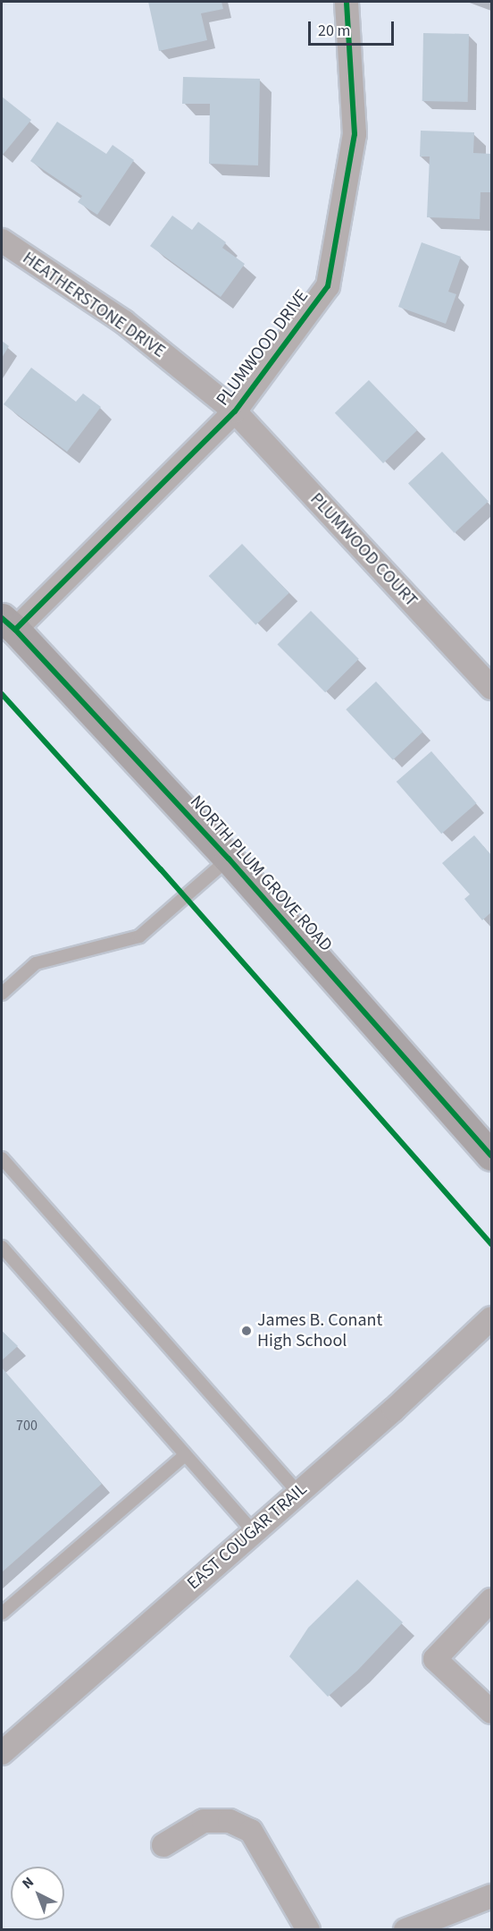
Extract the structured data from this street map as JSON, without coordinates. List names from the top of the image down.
{
  "streets": {
    "street": [
      "HEATHERSTONE DRIVE",
      "PLUMWOOD DRIVE",
      "PLUMWOOD COURT",
      "NORTH PLUM GROVE ROAD",
      "EAST COUGAR TRAIL"
    ]
  },
  "crossings": [
    ["HEATHERSTONE DRIVE", "PLUMWOOD DRIVE"],
    ["HEATHERSTONE DRIVE", "PLUMWOOD COURT"],
    ["PLUMWOOD DRIVE", "PLUMWOOD COURT"],
    ["PLUMWOOD DRIVE", "NORTH PLUM GROVE ROAD"]
  ],
  "places": ["James B. Conant High School"],
  "house_numbers": ["700"],
  "scale_bar": "20 m",
  "north": "top left"
}
